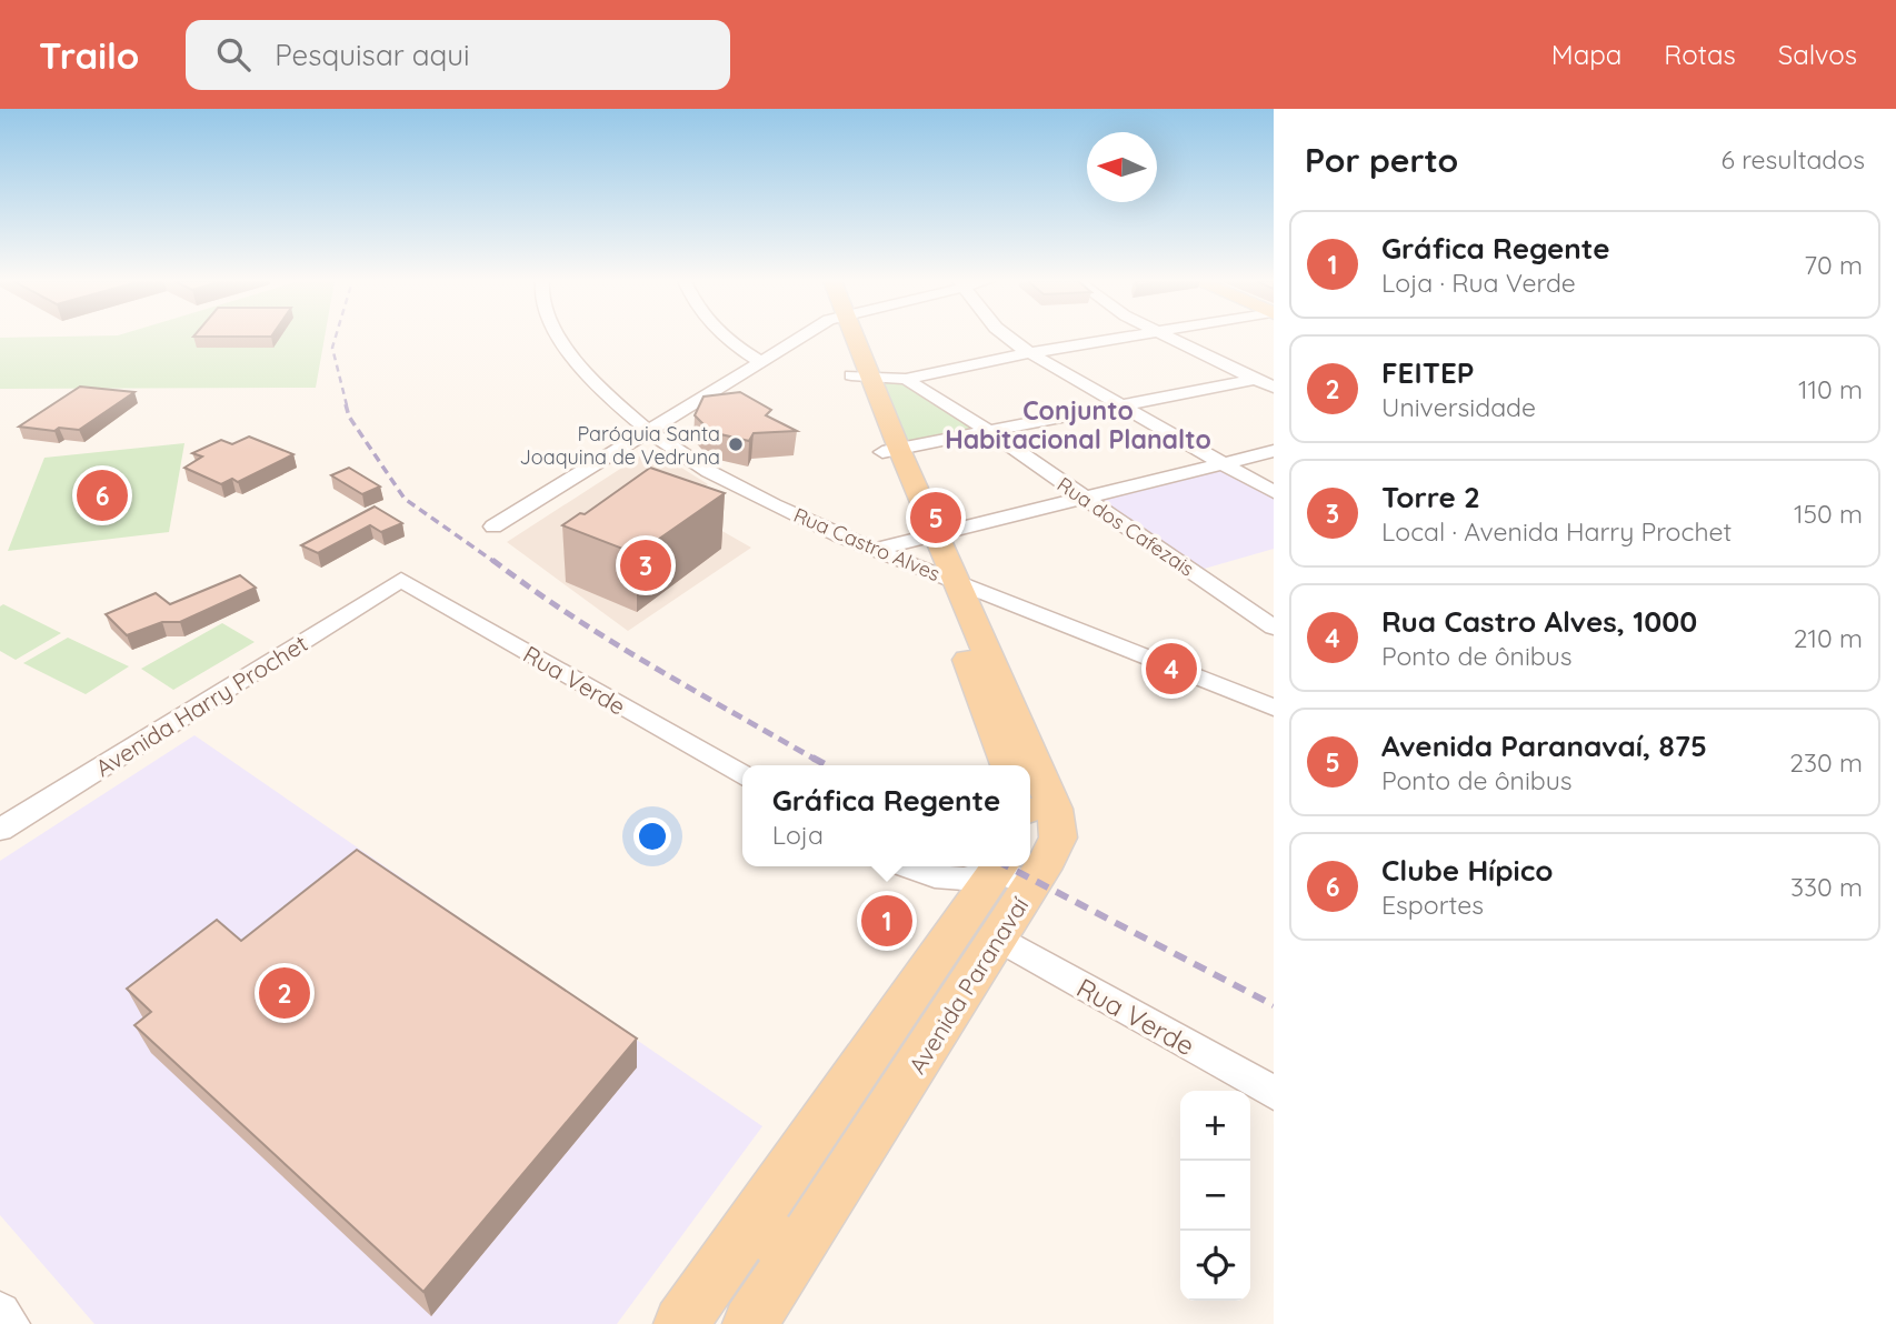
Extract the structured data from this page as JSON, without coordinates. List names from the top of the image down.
{
  "streets": {
    "main road": ["Avenida Paranavaí"],
    "street": [
      "Rua dos Cafezais",
      "Rua Castro Alves",
      "Rua Verde",
      "Avenida Harry Prochet"
    ]
  },
  "crossings": [
    ["Rua dos Cafezais", "Avenida Paranavaí"],
    ["Rua Castro Alves", "Avenida Paranavaí"],
    ["Rua Verde", "Avenida Harry Prochet"],
    ["Rua Verde", "Avenida Paranavaí"]
  ],
  "districts": ["Conjunto Habitacional Planalto"],
  "places": ["Paróquia Santa Joaquina de Vedruna"],
  "north": "left",
  "page": {
    "header": "Trailo",
    "search": "Pesquisar aqui",
    "nav": ["Mapa", "Rotas", "Salvos"],
    "heading": ["Por perto", "6 resultados"],
    "list": [
      {
        "mark": "1",
        "name": "Gráfica Regente",
        "note": "Loja · Rua Verde",
        "value": "70 m"
      },
      {
        "mark": "2",
        "name": "FEITEP",
        "note": "Universidade",
        "value": "110 m"
      },
      {
        "mark": "3",
        "name": "Torre 2",
        "note": "Local · Avenida Harry Prochet",
        "value": "150 m"
      },
      {
        "mark": "4",
        "name": "Rua Castro Alves, 1000",
        "note": "Ponto de ônibus",
        "value": "210 m"
      },
      {
        "mark": "5",
        "name": "Avenida Paranavaí, 875",
        "note": "Ponto de ônibus",
        "value": "230 m"
      },
      {
        "mark": "6",
        "name": "Clube Hípico",
        "note": "Esportes",
        "value": "330 m"
      }
    ],
    "pins": [
      "6",
      "5",
      "3",
      "4",
      "1",
      "2"
    ],
    "popup": ["Gráfica Regente", "Loja"],
    "map_buttons": ["+", "−"]
  }
}
